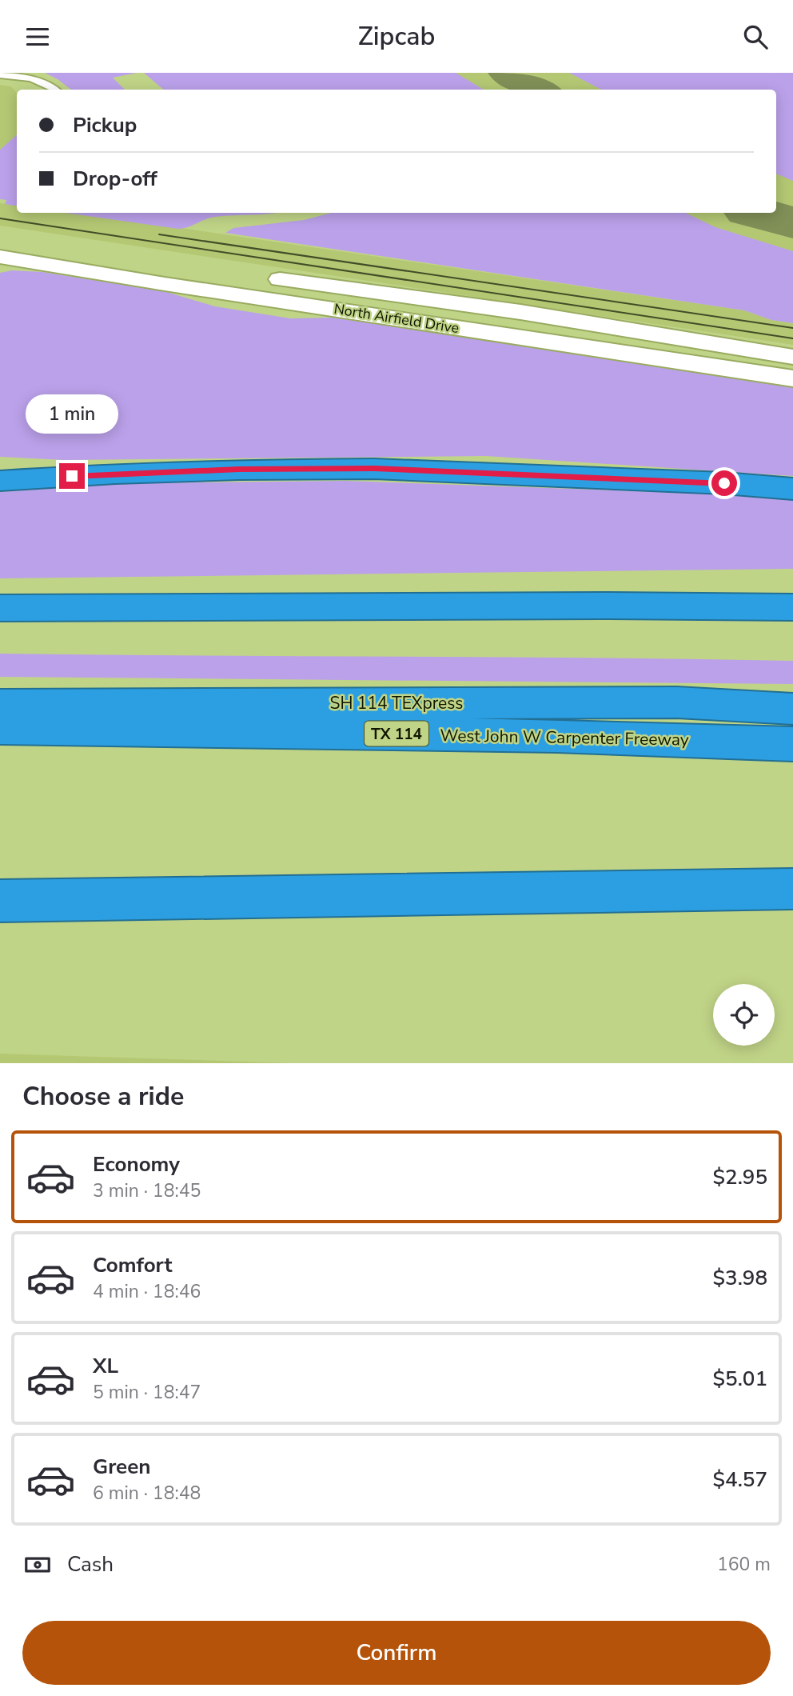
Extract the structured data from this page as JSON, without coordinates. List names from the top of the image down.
{
  "streets": {
    "highway": ["SH 114 TEXpress", "TX 114", "West John W Carpenter Freeway"],
    "main road": ["North Airfield Drive"]
  },
  "page": {
    "header": "Zipcab",
    "banner": ["Pickup", "Drop-off"],
    "bubble": "1 min",
    "heading": "Choose a ride",
    "list": [
      {
        "name": "Economy",
        "note": "3 min · 18:45",
        "value": "$2.95"
      },
      {
        "name": "Comfort",
        "note": "4 min · 18:46",
        "value": "$3.98"
      },
      {
        "name": "XL",
        "note": "5 min · 18:47",
        "value": "$5.01"
      },
      {
        "name": "Green",
        "note": "6 min · 18:48",
        "value": "$4.57"
      }
    ],
    "pay": ["Cash", "160 m"],
    "buttons": "Confirm"
  }
}
